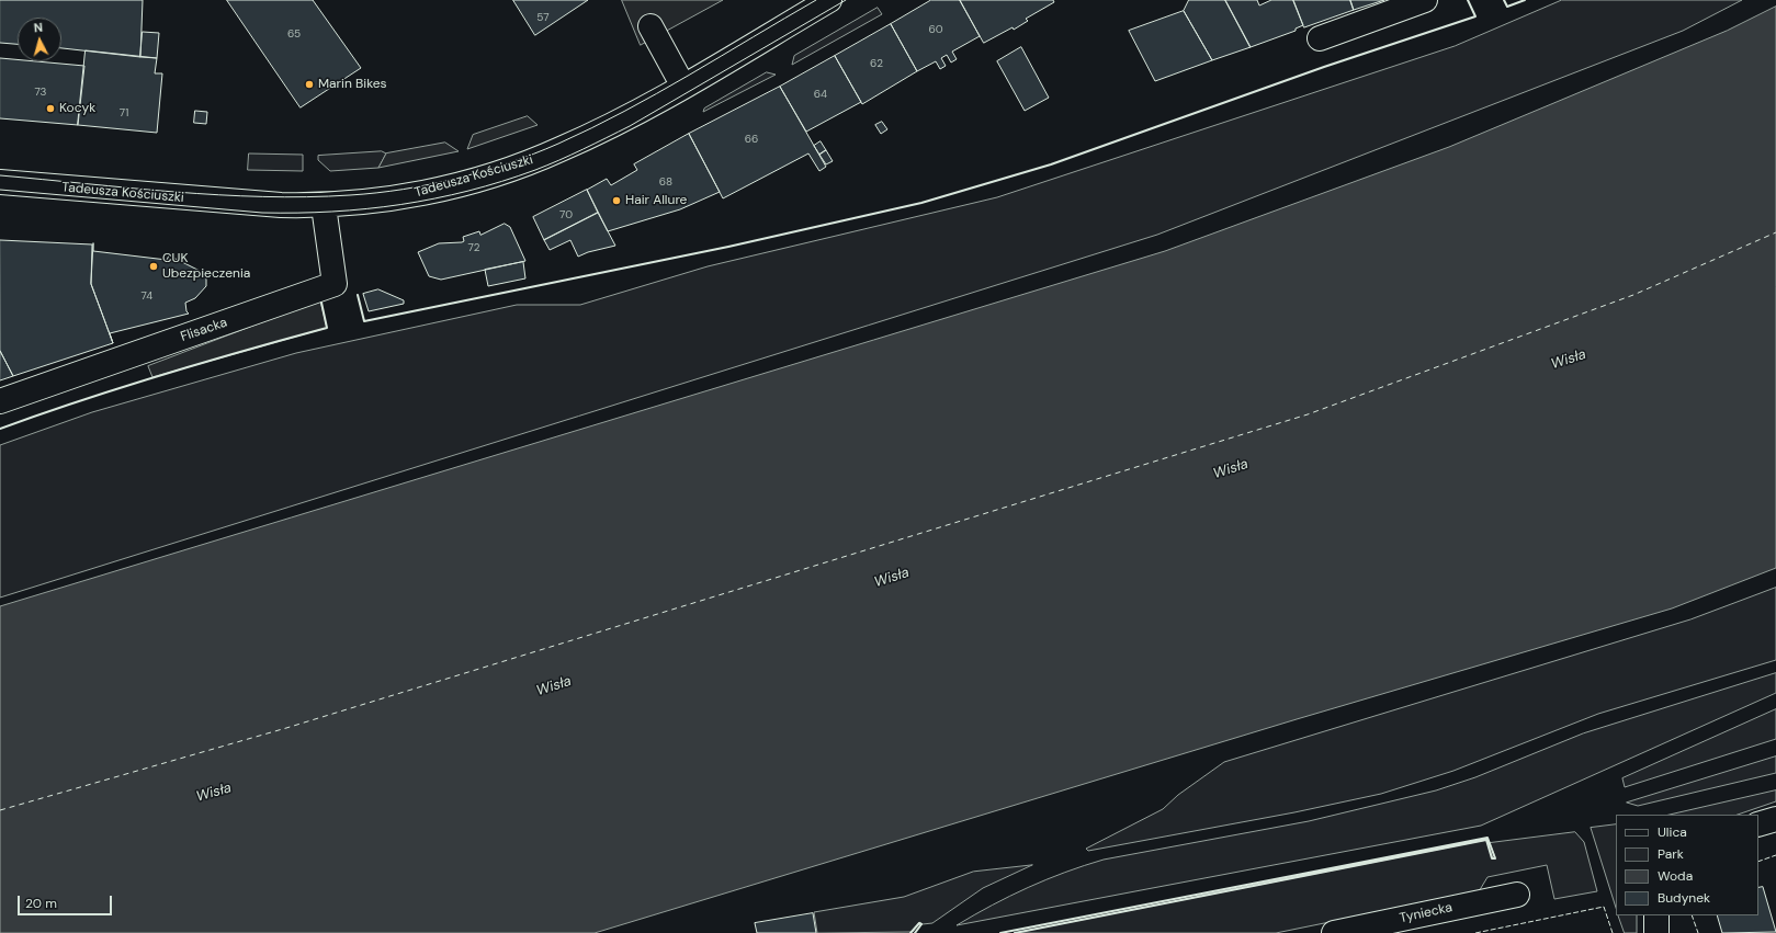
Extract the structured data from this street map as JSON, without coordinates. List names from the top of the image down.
{
  "streets": {
    "street": ["Tadeusza Kościuszki", "Flisacka", "Tyniecka"]
  },
  "crossings": [
    ["Tadeusza Kościuszki", "Flisacka"]
  ],
  "water": ["Wisła"],
  "places": [
    "Marin Bikes",
    "Kocyk",
    "Hair Allure",
    "CUK Ubezpieczenia"
  ],
  "house_numbers": [
    "57",
    "60",
    "65",
    "62",
    "73",
    "64",
    "71",
    "66",
    "68",
    "70",
    "72",
    "74"
  ],
  "legend": [
    "Ulica",
    "Park",
    "Woda",
    "Budynek"
  ],
  "scale_bar": "20 m",
  "north": "top"
}
